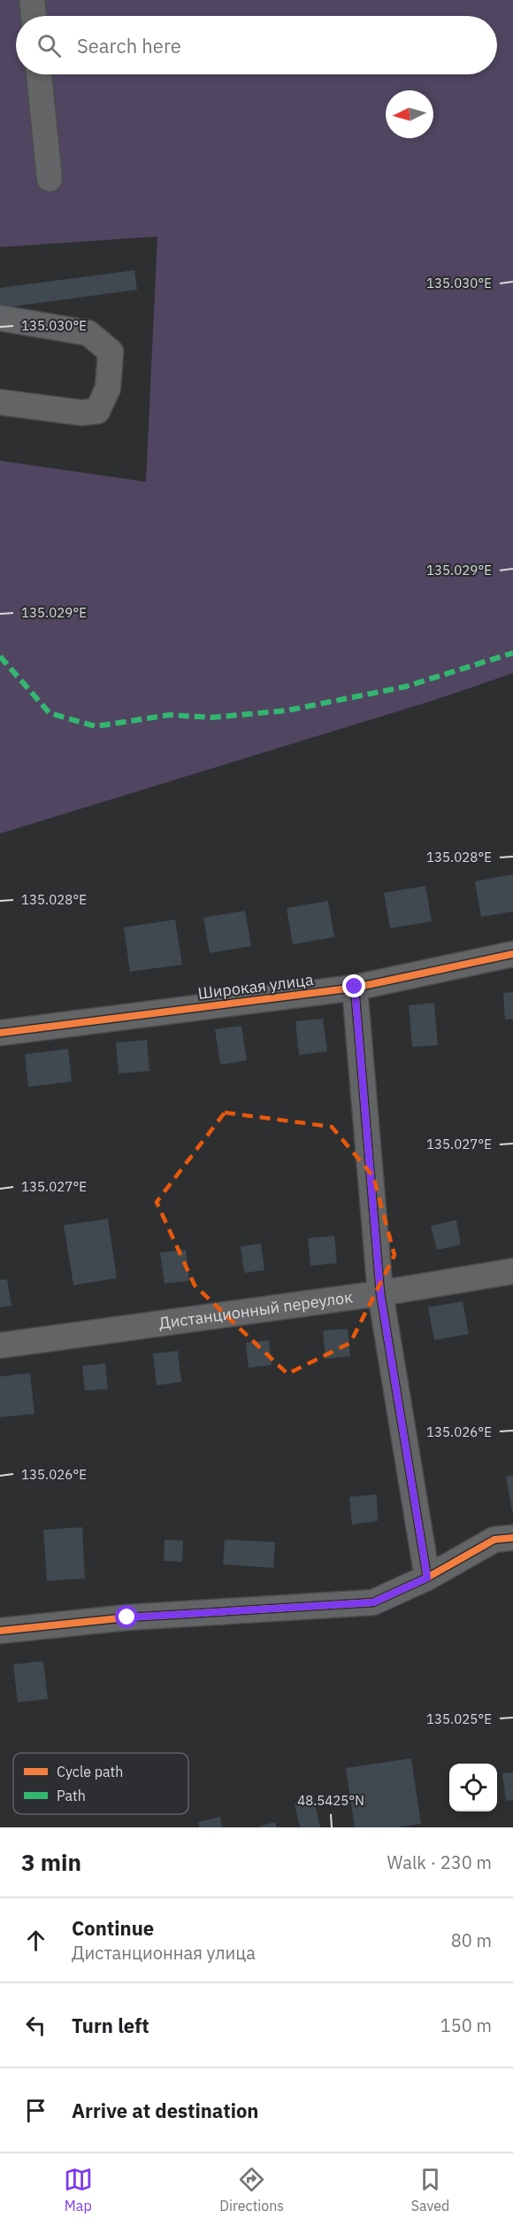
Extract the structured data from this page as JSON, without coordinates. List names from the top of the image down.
{
  "streets": {
    "street": ["Широкая улица", "Дистанционный переулок"]
  },
  "legend": ["Cycle path", "Path"],
  "north": "left",
  "page": {
    "search": "Search here",
    "heading": ["3 min", "Walk · 230 m"],
    "list": [
      ["Continue", "Дистанционная улица", "80 m"],
      ["Turn left", "150 m"],
      "Arrive at destination"
    ],
    "nav": ["Map", "Directions", "Saved"]
  },
  "coordinates": [
    "135.030°E",
    "135.029°E",
    "135.028°E",
    "135.027°E",
    "135.026°E",
    "135.025°E",
    "48.5425°N"
  ]
}
